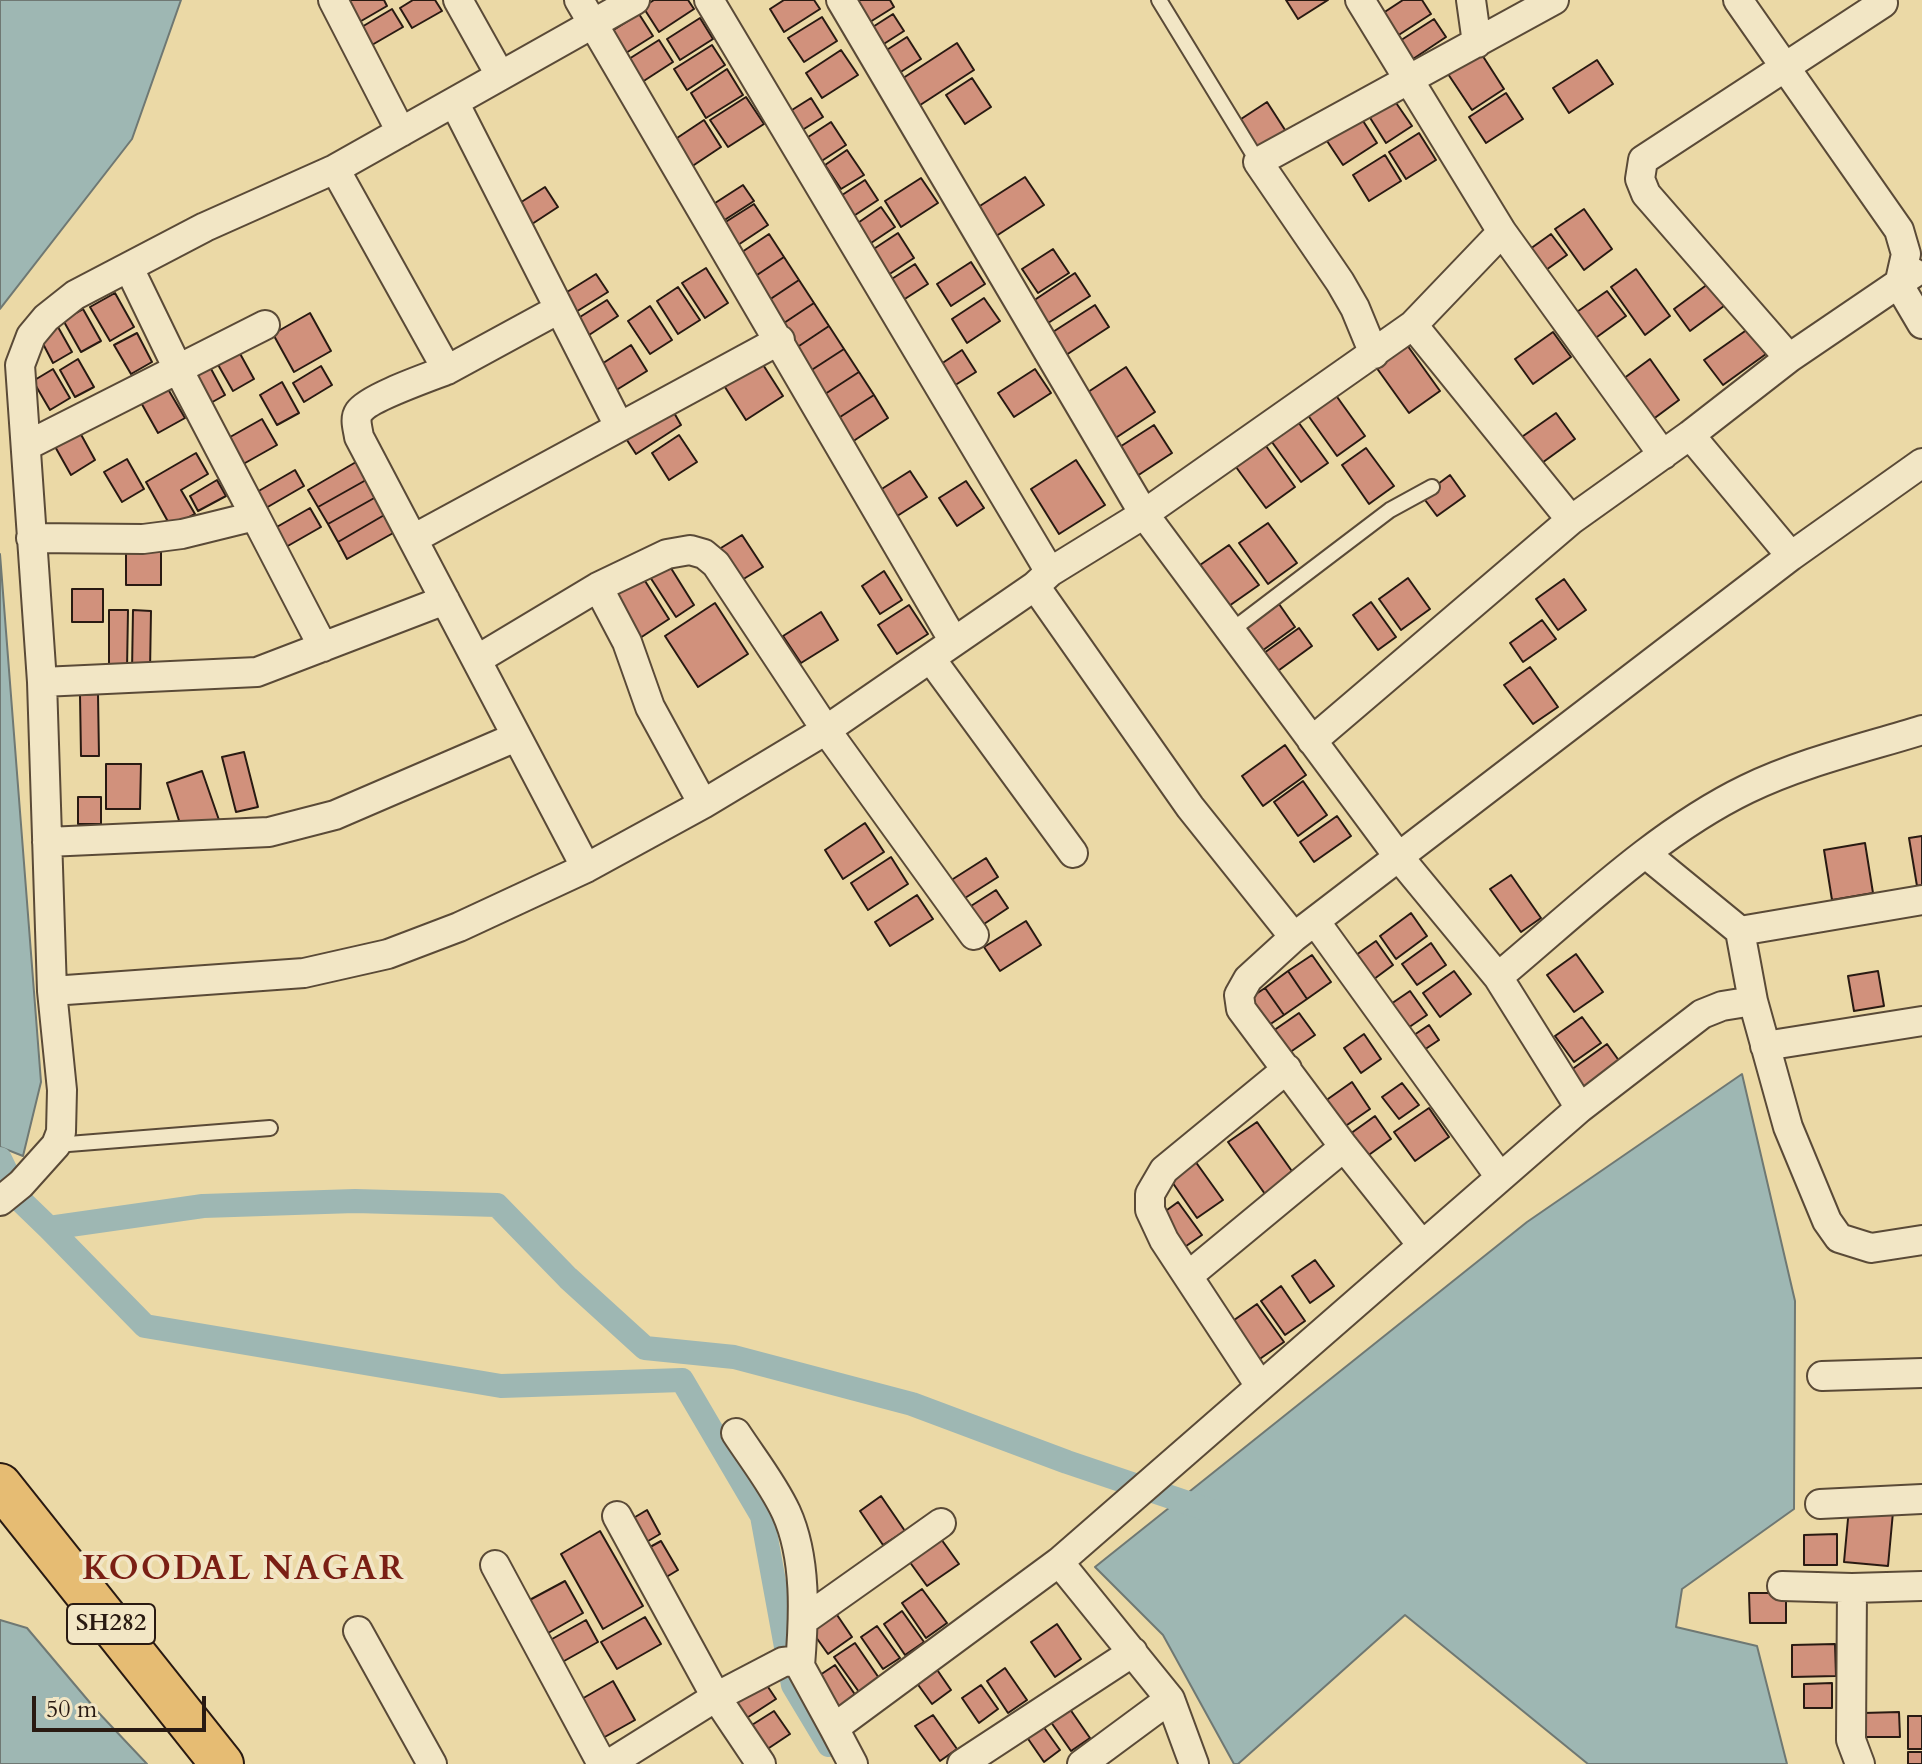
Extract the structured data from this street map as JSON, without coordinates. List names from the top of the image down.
{
  "streets": {
    "main road": ["SH282"]
  },
  "districts": ["KOODAL NAGAR"],
  "scale_bar": "50 m"
}
